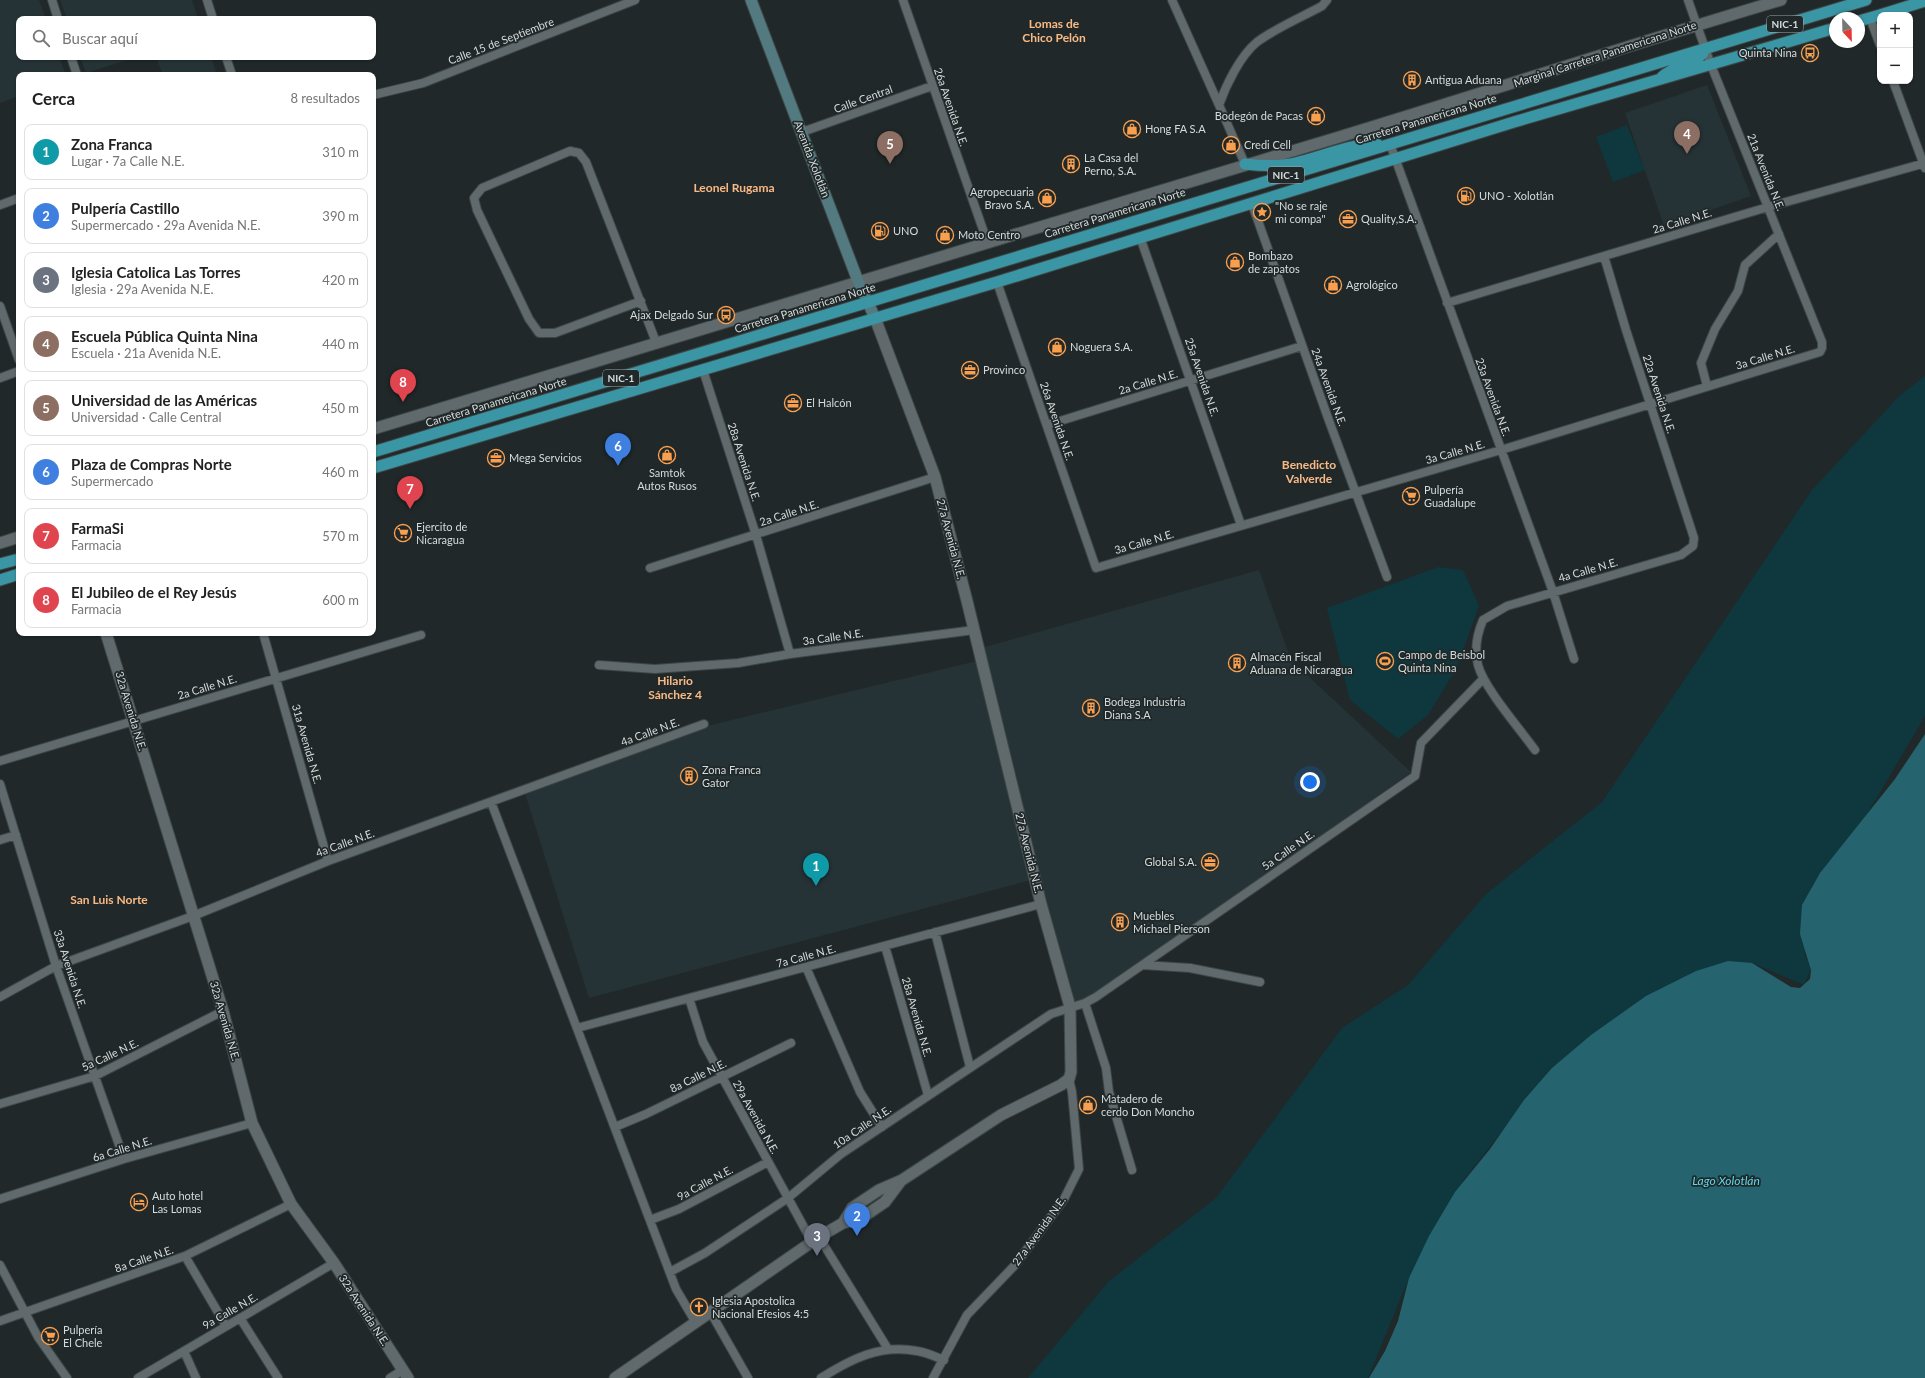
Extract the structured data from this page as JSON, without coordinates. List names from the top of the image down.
{
  "streets": {
    "highway": ["NIC-1", "Carretera Panamericana Norte"],
    "main road": ["Avenida Xolotlán"],
    "street": [
      "Calle 15 de Septiembre",
      "Marginal Carretera Panamericana Norte",
      "Calle Central",
      "26a Avenida N.E.",
      "21a Avenida N.E.",
      "2a Calle N.E.",
      "3a Calle N.E.",
      "25a Avenida N.E.",
      "24a Avenida N.E.",
      "22a Avenida N.E.",
      "23a Avenida N.E.",
      "28a Avenida N.E.",
      "27a Avenida N.E.",
      "4a Calle N.E.",
      "32a Avenida N.E.",
      "31a Avenida N.E.",
      "5a Calle N.E.",
      "7a Calle N.E.",
      "33a Avenida N.E.",
      "8a Calle N.E.",
      "29a Avenida N.E.",
      "10a Calle N.E.",
      "6a Calle N.E.",
      "9a Calle N.E."
    ]
  },
  "crossings": [
    ["NIC-1", "26a Avenida N.E."],
    ["NIC-1", "Avenida Xolotlán"],
    ["NIC-1", "21a Avenida N.E."],
    ["NIC-1", "25a Avenida N.E."],
    ["NIC-1", "24a Avenida N.E."],
    ["NIC-1", "23a Avenida N.E."],
    ["NIC-1", "28a Avenida N.E."],
    ["NIC-1", "27a Avenida N.E."],
    ["Marginal Carretera Panamericana Norte", "26a Avenida N.E."],
    ["Marginal Carretera Panamericana Norte", "Avenida Xolotlán"],
    ["Marginal Carretera Panamericana Norte", "21a Avenida N.E."],
    ["Calle Central", "26a Avenida N.E."],
    ["Calle Central", "Avenida Xolotlán"],
    ["26a Avenida N.E.", "2a Calle N.E."],
    ["26a Avenida N.E.", "3a Calle N.E."],
    ["Carretera Panamericana Norte", "Avenida Xolotlán"],
    ["Carretera Panamericana Norte", "21a Avenida N.E."],
    ["Carretera Panamericana Norte", "23a Avenida N.E."],
    ["Avenida Xolotlán", "27a Avenida N.E."],
    ["21a Avenida N.E.", "2a Calle N.E."],
    ["21a Avenida N.E.", "3a Calle N.E."],
    ["2a Calle N.E.", "25a Avenida N.E."],
    ["2a Calle N.E.", "24a Avenida N.E."],
    ["2a Calle N.E.", "22a Avenida N.E."],
    ["2a Calle N.E.", "23a Avenida N.E."],
    ["2a Calle N.E.", "28a Avenida N.E."],
    ["2a Calle N.E.", "27a Avenida N.E."],
    ["2a Calle N.E.", "32a Avenida N.E."],
    ["2a Calle N.E.", "31a Avenida N.E."],
    ["3a Calle N.E.", "25a Avenida N.E."],
    ["3a Calle N.E.", "24a Avenida N.E."],
    ["3a Calle N.E.", "22a Avenida N.E."],
    ["3a Calle N.E.", "23a Avenida N.E."],
    ["3a Calle N.E.", "28a Avenida N.E."],
    ["3a Calle N.E.", "27a Avenida N.E."],
    ["22a Avenida N.E.", "4a Calle N.E."],
    ["23a Avenida N.E.", "4a Calle N.E."],
    ["28a Avenida N.E.", "7a Calle N.E."],
    ["28a Avenida N.E.", "10a Calle N.E."],
    ["27a Avenida N.E.", "5a Calle N.E."],
    ["27a Avenida N.E.", "7a Calle N.E."],
    ["27a Avenida N.E.", "10a Calle N.E."],
    ["4a Calle N.E.", "32a Avenida N.E."],
    ["4a Calle N.E.", "31a Avenida N.E."],
    ["4a Calle N.E.", "5a Calle N.E."],
    ["4a Calle N.E.", "33a Avenida N.E."],
    ["32a Avenida N.E.", "5a Calle N.E."],
    ["32a Avenida N.E.", "8a Calle N.E."],
    ["32a Avenida N.E.", "6a Calle N.E."],
    ["32a Avenida N.E.", "9a Calle N.E."],
    ["5a Calle N.E.", "33a Avenida N.E."],
    ["5a Calle N.E.", "10a Calle N.E."],
    ["7a Calle N.E.", "29a Avenida N.E."],
    ["33a Avenida N.E.", "6a Calle N.E."],
    ["8a Calle N.E.", "29a Avenida N.E."],
    ["29a Avenida N.E.", "10a Calle N.E."],
    ["29a Avenida N.E.", "9a Calle N.E."]
  ],
  "districts": [
    "Lomas de Chico Pelón",
    "Leonel Rugama",
    "Benedicto Valverde",
    "Hilario Sánchez 4",
    "San Luis Norte"
  ],
  "water": ["Lago Xolotlán"],
  "places": {
    "bus stop": ["Quinta Nina", "Ajax Delgado Sur"],
    "building": [
      "Antigua Aduana",
      "La Casa del Perno, S.A.",
      "Almacén Fiscal Aduana de Nicaragua",
      "Bodega Industria Diana S.A",
      "Zona Franca Gator",
      "Muebles Michael Pierson"
    ],
    "shop": [
      "Bodegón de Pacas",
      "Hong FA S.A",
      "Credi Cell",
      "Agropecuaria Bravo S.A.",
      "Moto Centro",
      "Bombazo de zapatos",
      "Agrológico",
      "Noguera S.A.",
      "Samtok Autos Rusos",
      "Matadero de cerdo Don Moncho"
    ],
    "fuel station": ["UNO - Xolotlán", "UNO"],
    "place": ["\"No se raje mi compa\""],
    "office": [
      "Quality,S.A.",
      "Provinco",
      "El Halcón",
      "Mega Servicios",
      "Global S.A."
    ],
    "supermarket": ["Pulpería Guadalupe", "Ejercito de Nicaragua", "Pulpería El Chele"],
    "sports": ["Campo de Beisbol Quinta Nina"],
    "hotel": ["Auto hotel Las Lomas"],
    "church": ["Iglesia Apostolica Nacional Efesios 4:5"]
  },
  "north": "bottom",
  "page": {
    "map_buttons": ["+", "−"],
    "search": "Buscar aquí",
    "heading": ["Cerca", "8 resultados"],
    "pins": [
      "4",
      "5",
      "8",
      "6",
      "7",
      "1",
      "2",
      "3"
    ],
    "list": [
      {
        "mark": "1",
        "name": "Zona Franca",
        "note": "Lugar · 7a Calle N.E.",
        "value": "310 m"
      },
      {
        "mark": "2",
        "name": "Pulpería Castillo",
        "note": "Supermercado · 29a Avenida N.E.",
        "value": "390 m"
      },
      {
        "mark": "3",
        "name": "Iglesia Catolica Las Torres",
        "note": "Iglesia · 29a Avenida N.E.",
        "value": "420 m"
      },
      {
        "mark": "4",
        "name": "Escuela Pública Quinta Nina",
        "note": "Escuela · 21a Avenida N.E.",
        "value": "440 m"
      },
      {
        "mark": "5",
        "name": "Universidad de las Américas",
        "note": "Universidad · Calle Central",
        "value": "450 m"
      },
      {
        "mark": "6",
        "name": "Plaza de Compras Norte",
        "note": "Supermercado",
        "value": "460 m"
      },
      {
        "mark": "7",
        "name": "FarmaSi",
        "note": "Farmacia",
        "value": "570 m"
      },
      {
        "mark": "8",
        "name": "El Jubileo de el Rey Jesús",
        "note": "Farmacia",
        "value": "600 m"
      }
    ]
  }
}
